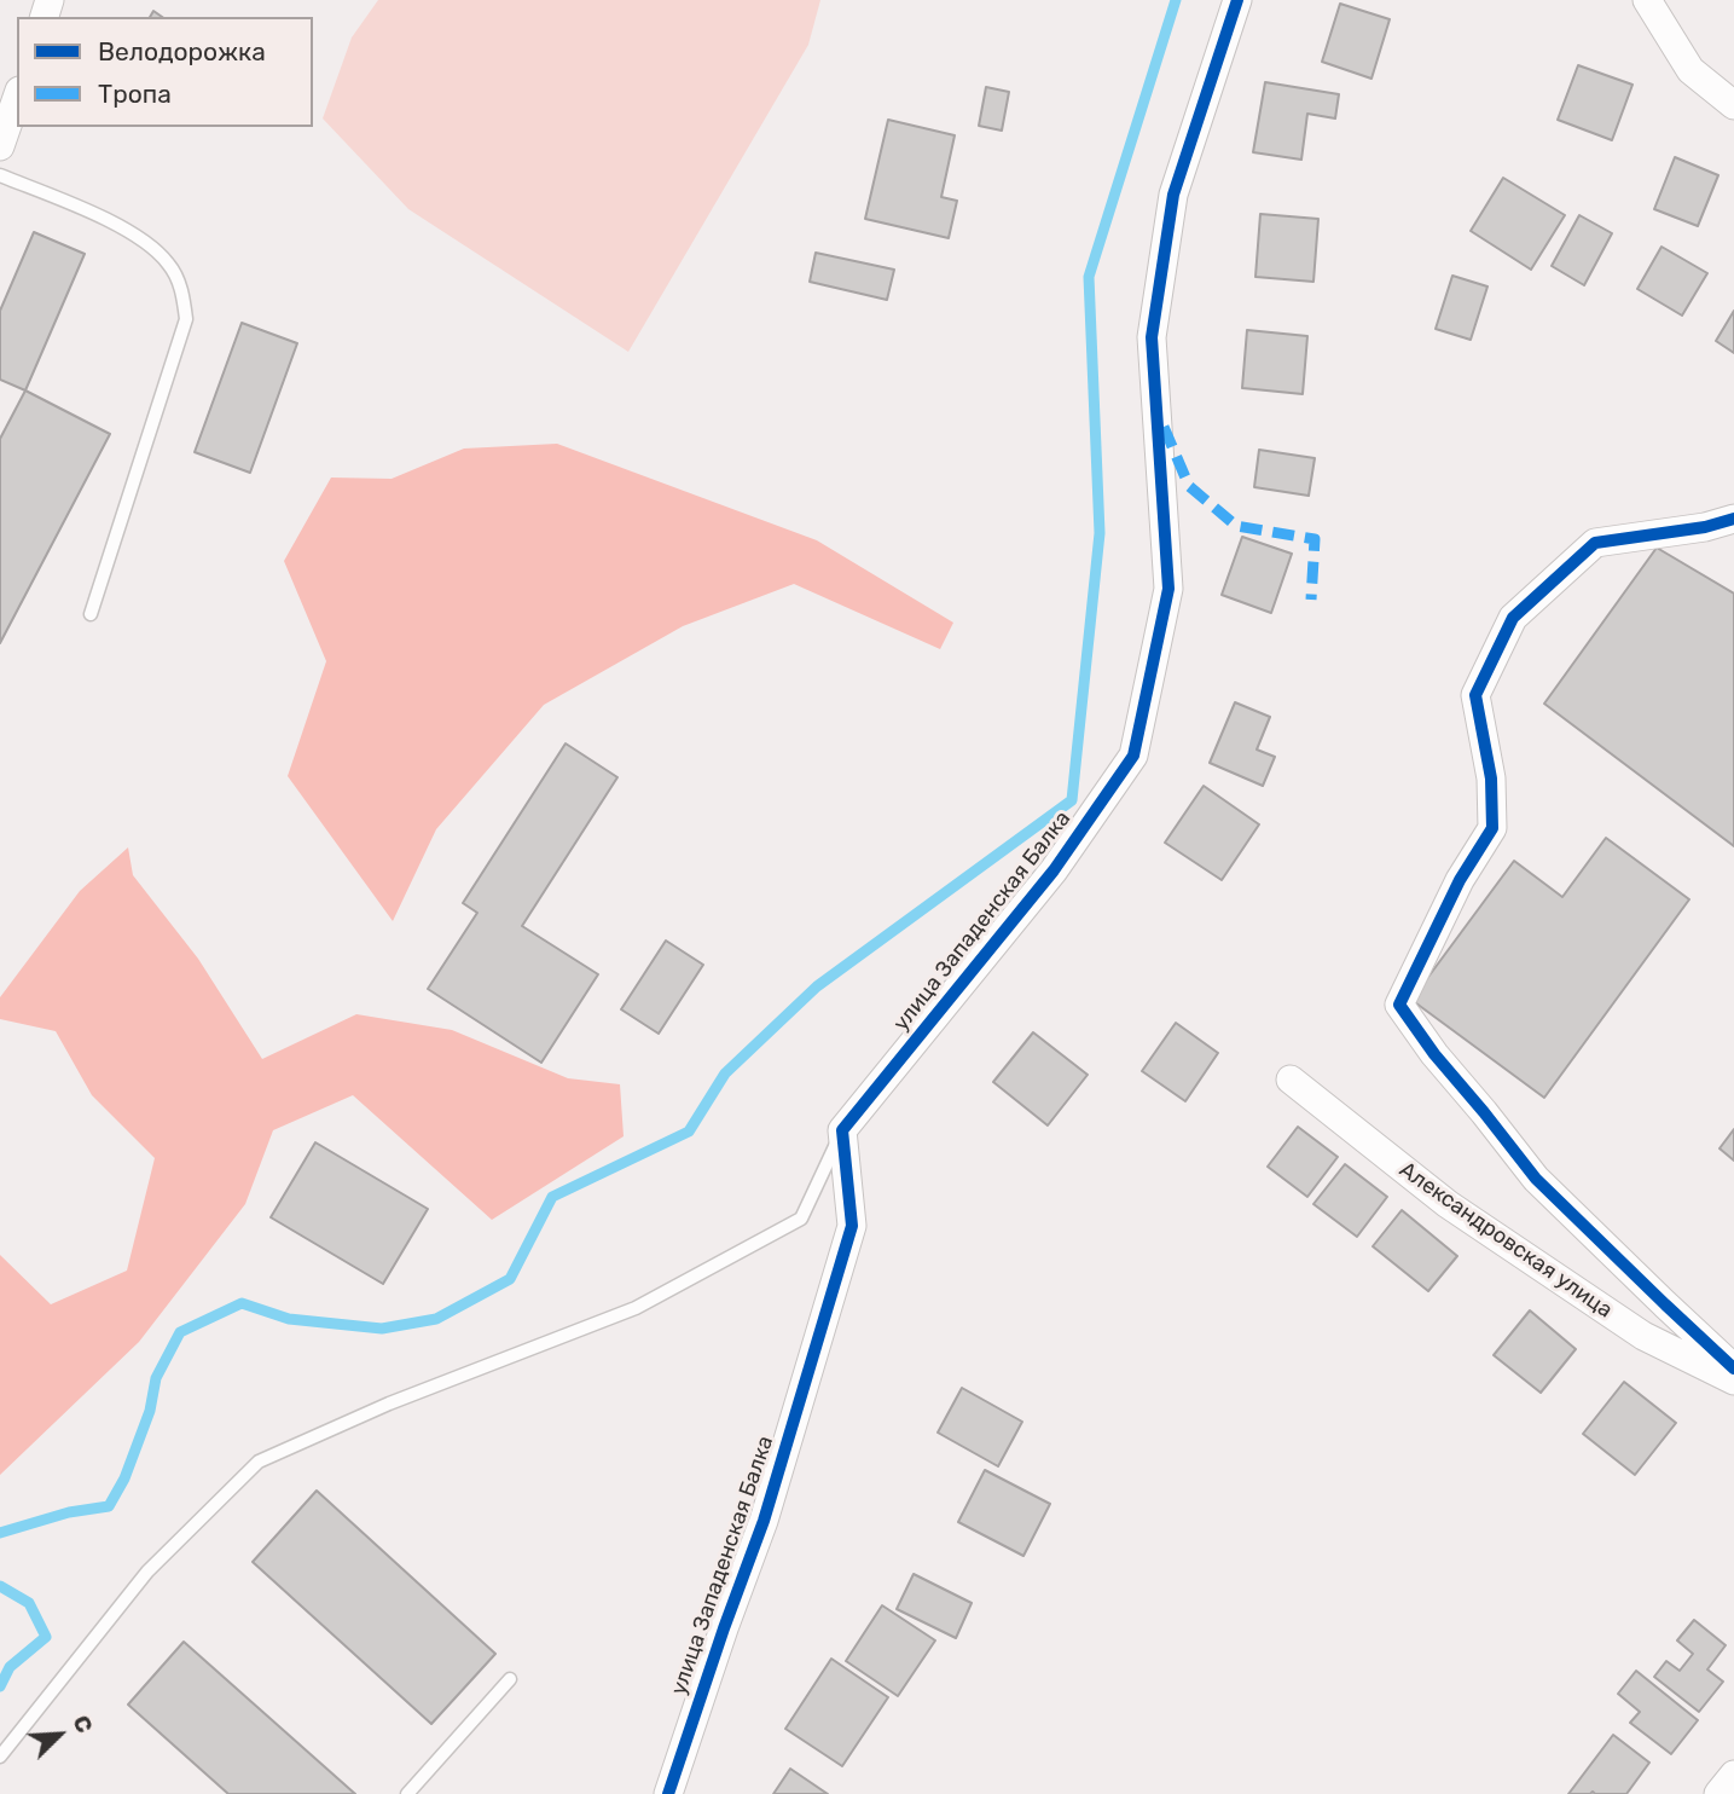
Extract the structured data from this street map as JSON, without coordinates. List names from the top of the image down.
{
  "streets": {
    "street": ["улица Западенская Балка", "Александровская улица"]
  },
  "legend": ["Велодорожка", "Тропа"],
  "north": "top right"
}
